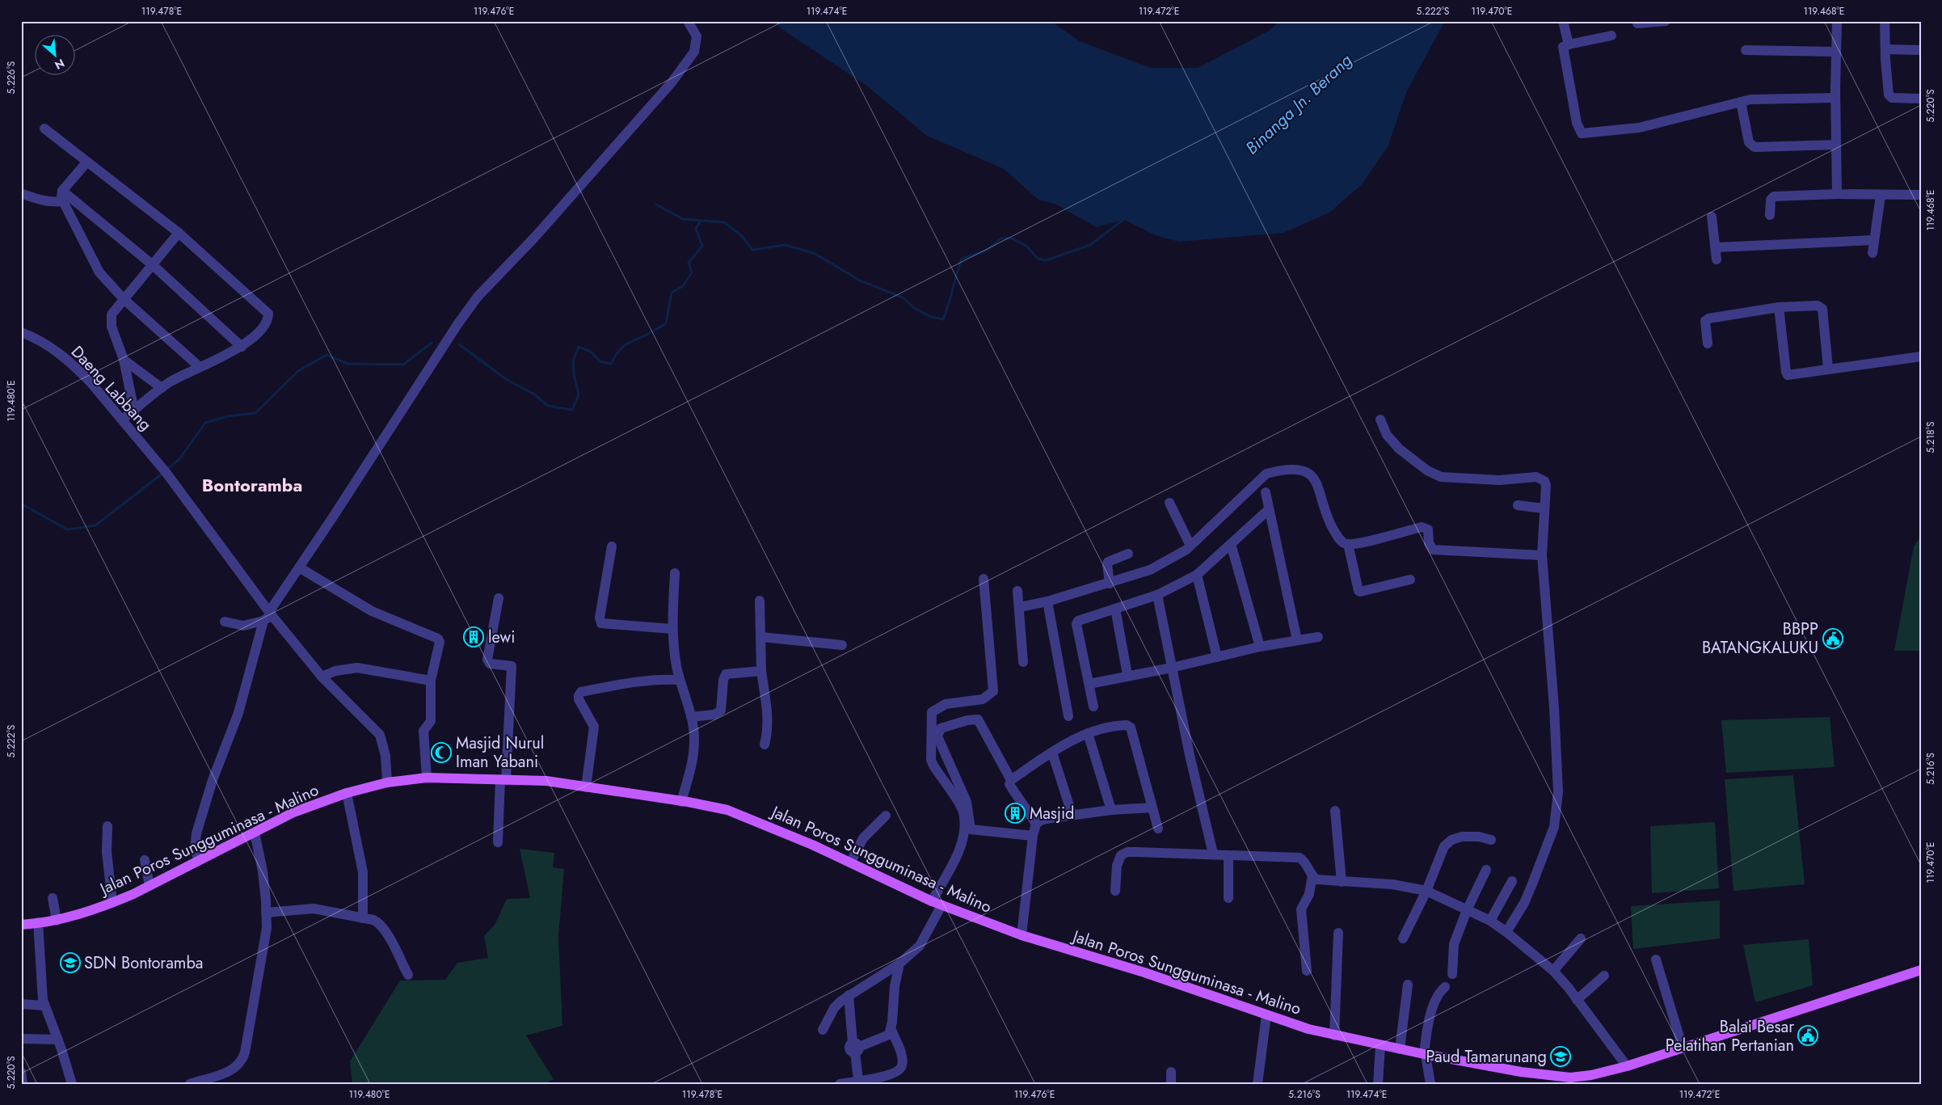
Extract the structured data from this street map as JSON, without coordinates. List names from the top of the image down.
{
  "streets": {
    "main road": ["Jalan Poros Sungguminasa - Malino"],
    "street": ["Daeng Labbang"]
  },
  "crossings": [
    ["Daeng Labbang", "Jalan Poros Sungguminasa - Malino"]
  ],
  "districts": ["Bontoramba"],
  "water": ["Binanga Jn. Berang"],
  "places": {
    "building": ["lewi", "Masjid"],
    "public building": ["BBPP BATANGKALUKU", "Balai Besar Pelatihan Pertanian"],
    "mosque": ["Masjid Nurul Iman Yabani"],
    "school or university": ["SDN Bontoramba", "Paud Tamarunang"]
  },
  "north": "bottom right",
  "coordinates": [
    "119.478°E",
    "119.476°E",
    "119.474°E",
    "119.472°E",
    "5.222°S",
    "119.470°E",
    "119.468°E",
    "5.226°S",
    "5.220°S",
    "119.480°E",
    "5.218°S",
    "5.216°S"
  ]
}
